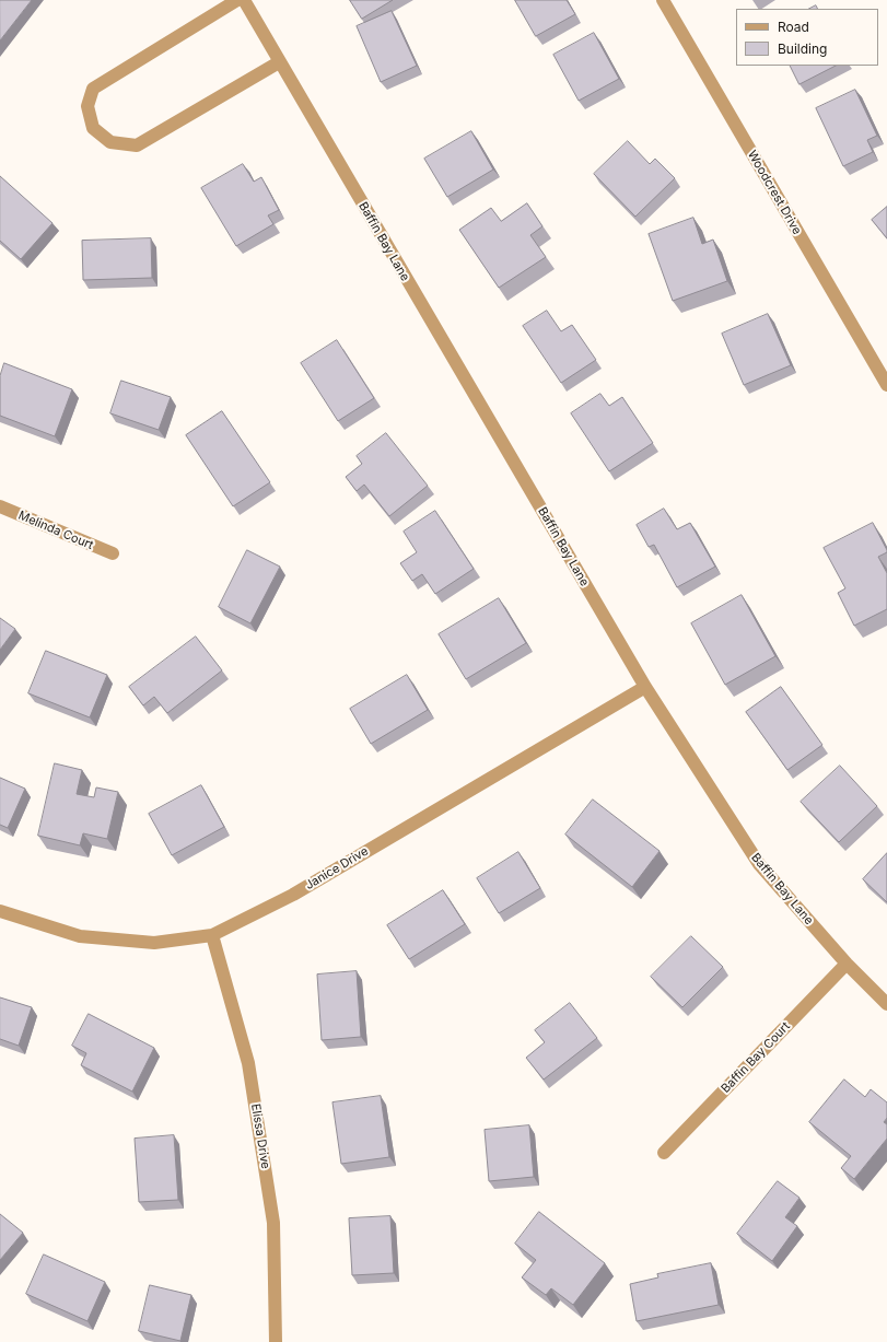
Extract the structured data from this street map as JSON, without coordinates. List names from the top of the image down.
{
  "streets": {
    "street": [
      "Woodcrest Drive",
      "Baffin Bay Lane",
      "Melinda Court",
      "Janice Drive",
      "Baffin Bay Court",
      "Elissa Drive"
    ]
  },
  "crossings": [
    ["Baffin Bay Lane", "Janice Drive"],
    ["Baffin Bay Lane", "Baffin Bay Court"],
    ["Janice Drive", "Elissa Drive"]
  ],
  "legend": ["Road", "Building"]
}
